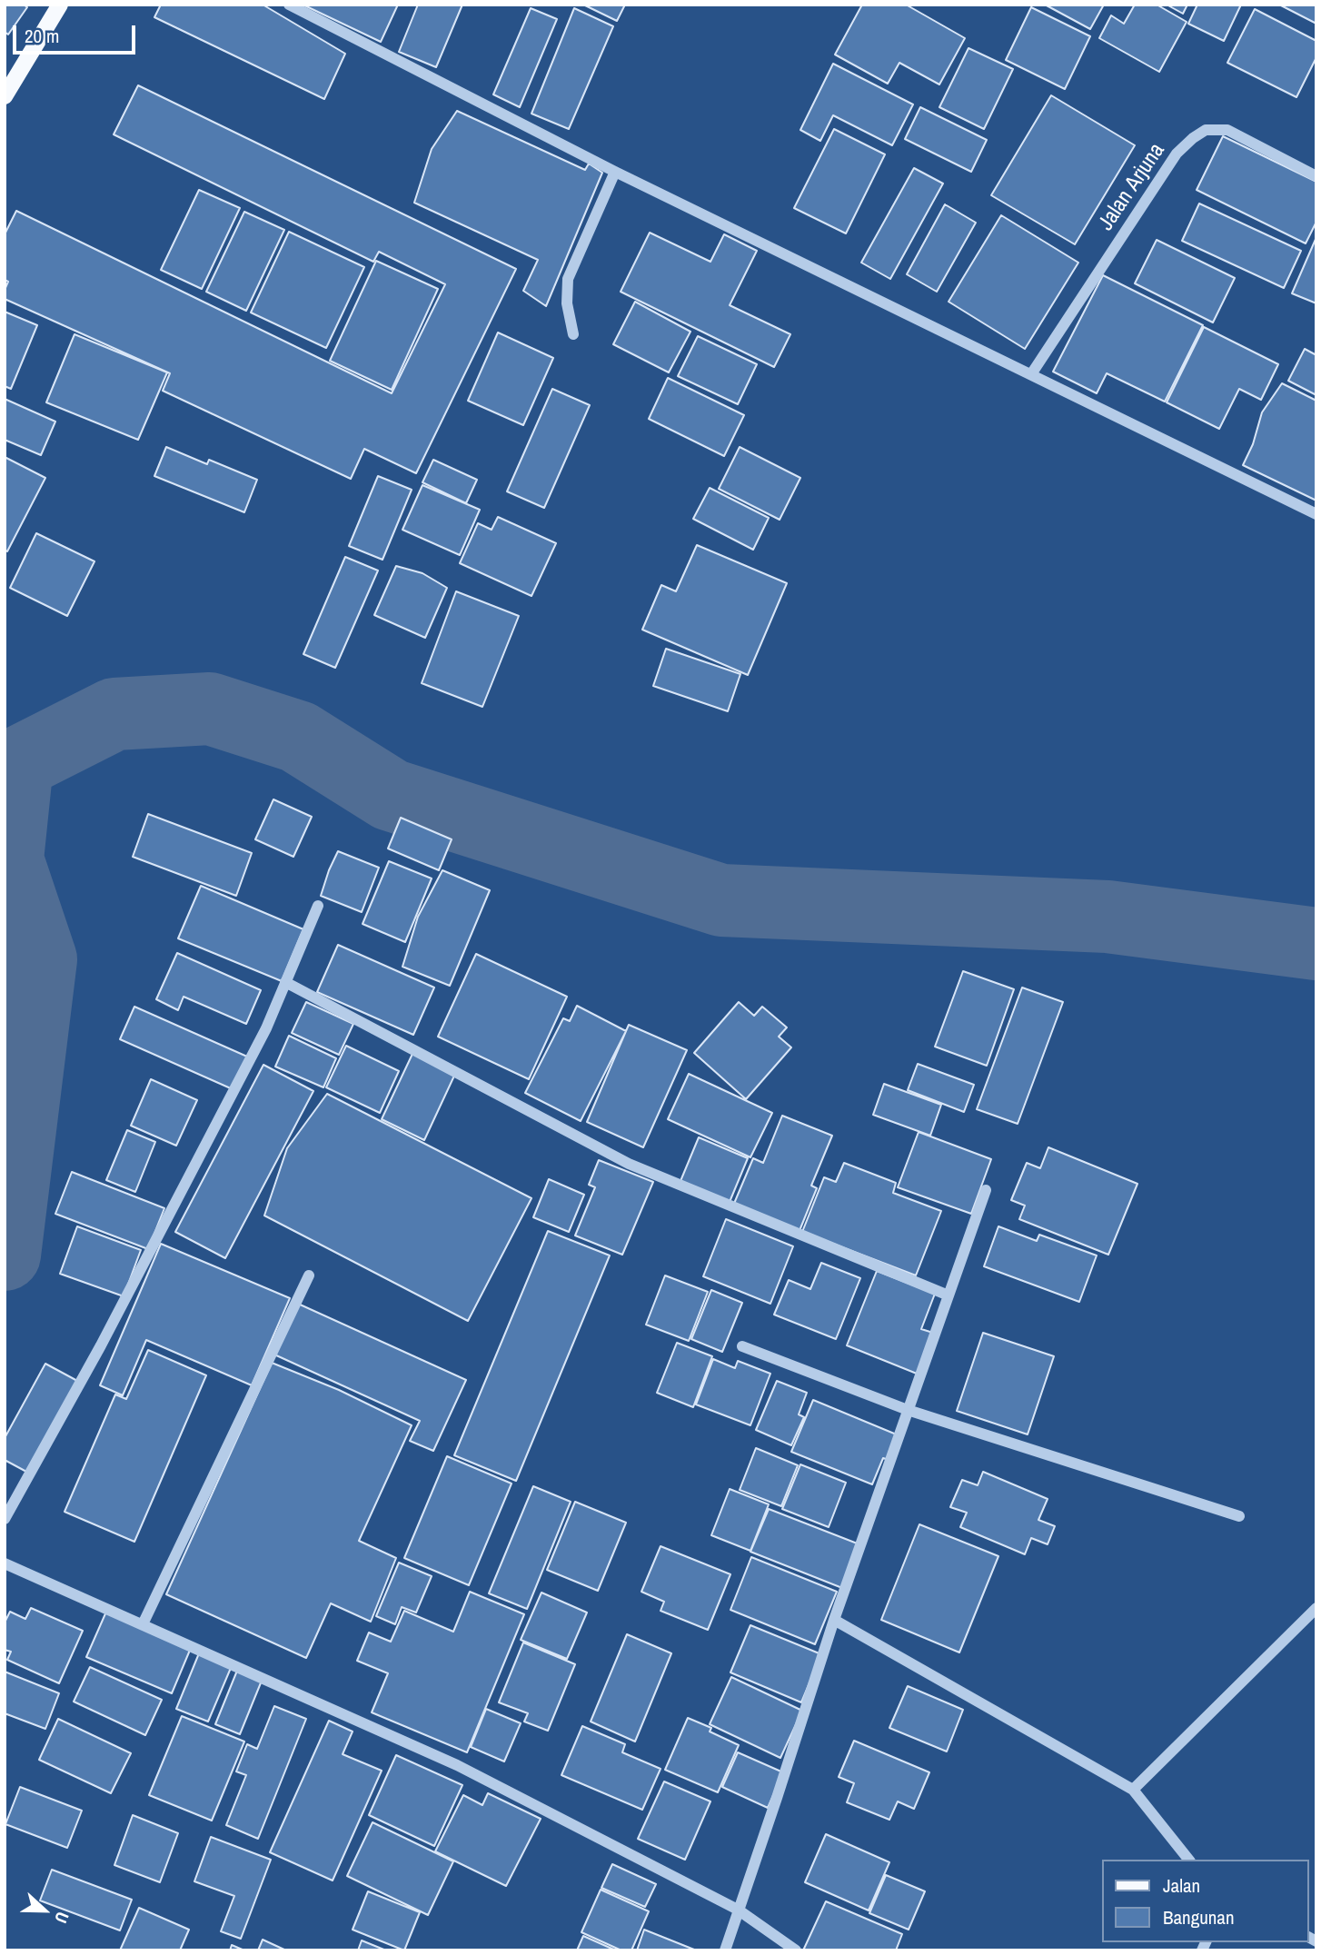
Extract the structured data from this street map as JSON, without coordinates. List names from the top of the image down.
{
  "streets": {
    "street": ["Jalan Arjuna"]
  },
  "legend": ["Jalan", "Bangunan"],
  "scale_bar": "20 m",
  "north": "right"
}
